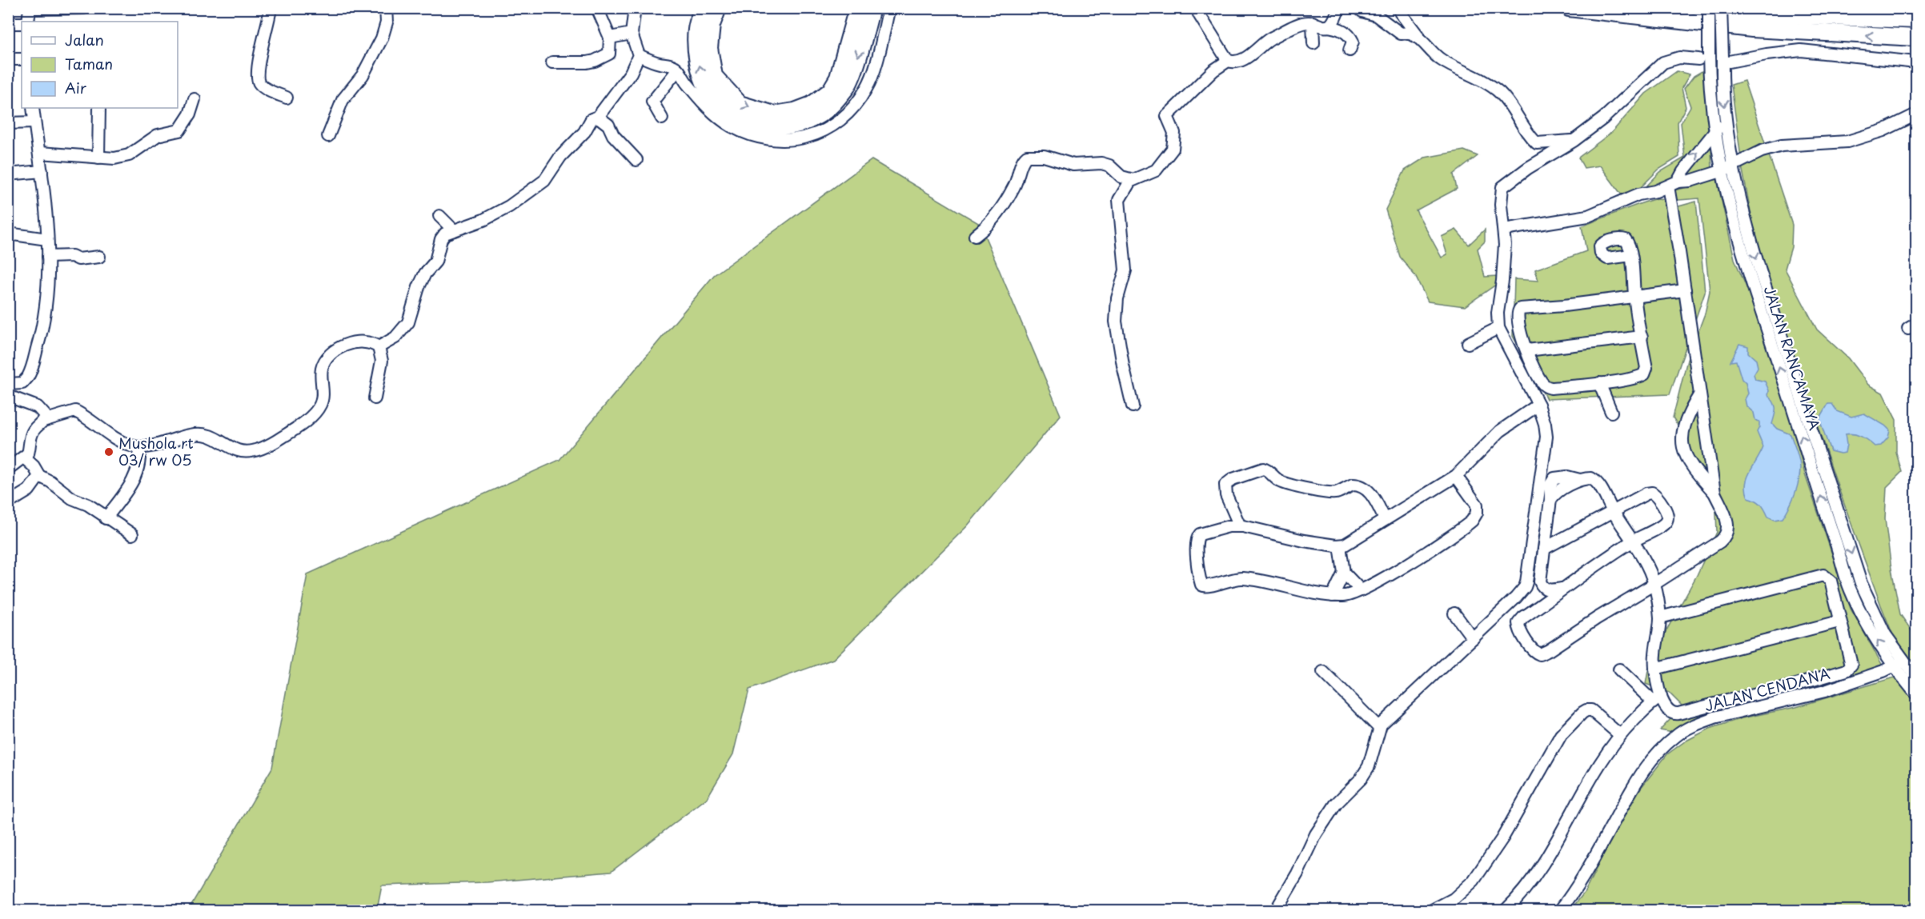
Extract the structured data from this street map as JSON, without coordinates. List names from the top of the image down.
{
  "streets": {
    "street": ["JALAN RANCAMAYA", "JALAN CENDANA"]
  },
  "crossings": [
    ["JALAN RANCAMAYA", "JALAN CENDANA"]
  ],
  "places": ["Mushola rt 03/ rw 05"],
  "legend": ["Jalan", "Taman", "Air"]
}
